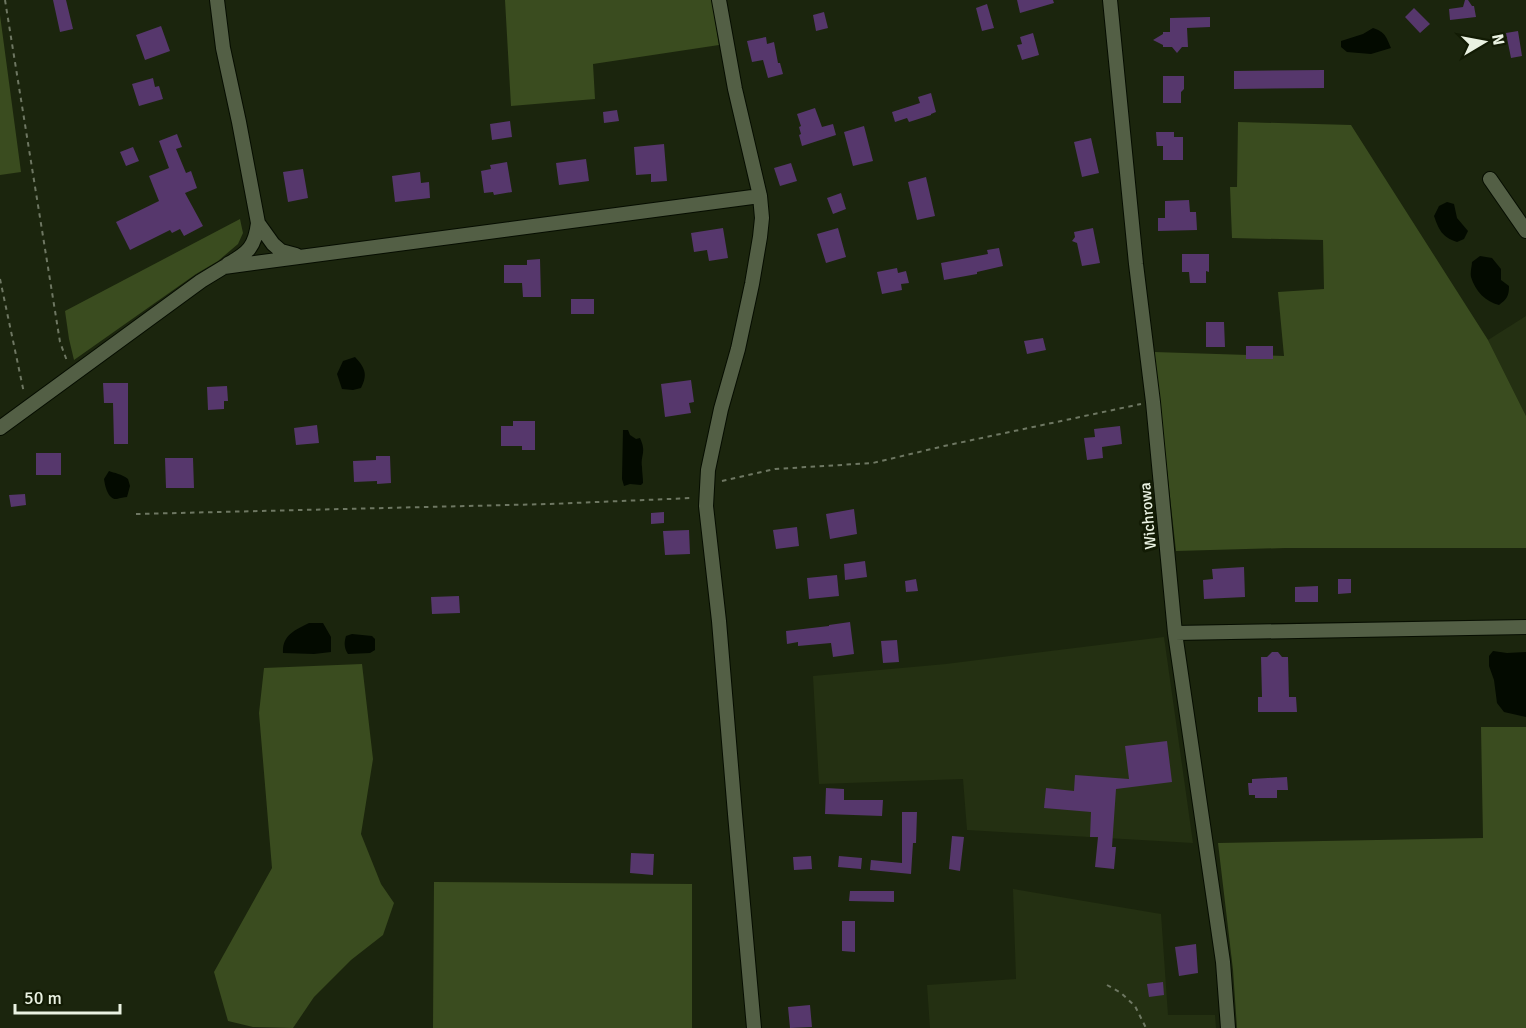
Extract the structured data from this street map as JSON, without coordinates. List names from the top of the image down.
{
  "streets": {
    "street": ["Wichrowa"]
  },
  "scale_bar": "50 m",
  "north": "right"
}
